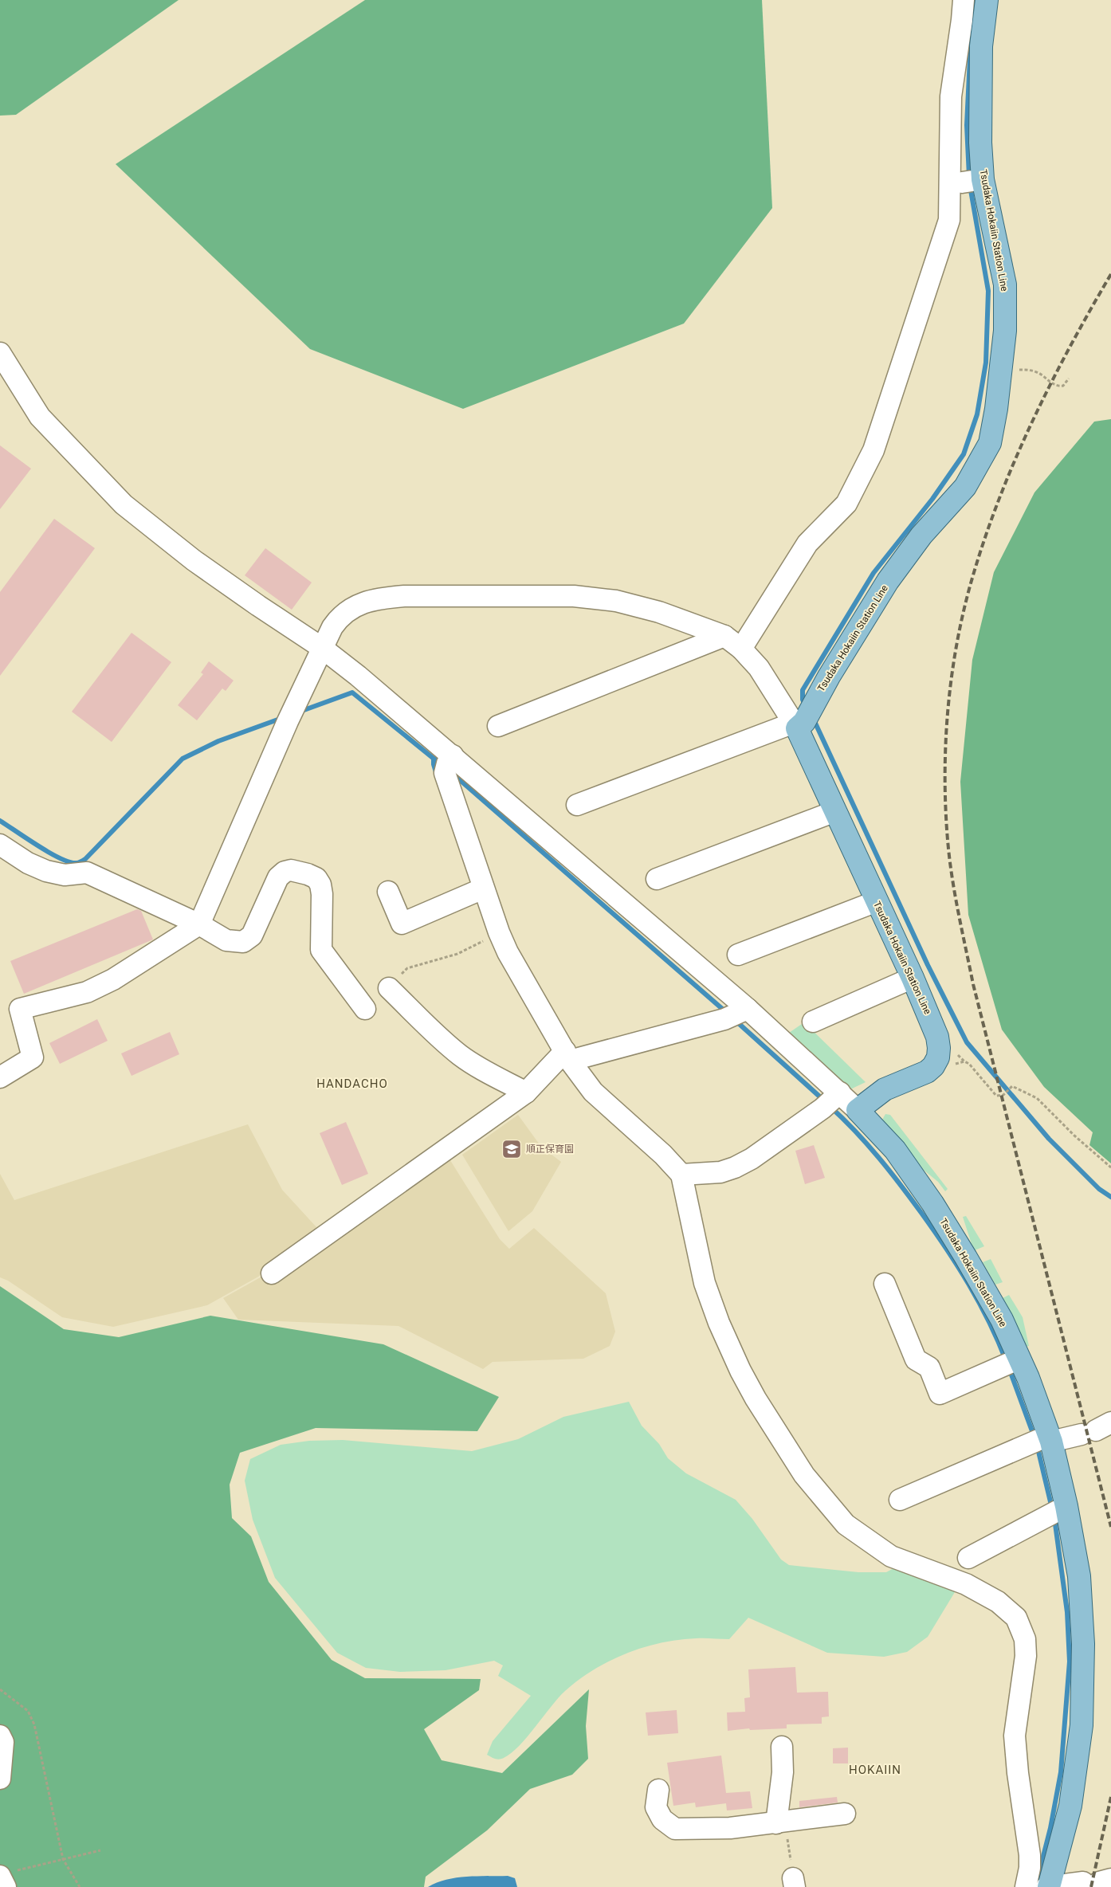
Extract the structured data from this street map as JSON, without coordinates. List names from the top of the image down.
{
  "streets": {
    "main road": ["Tsudaka Hokaiin Station Line"]
  },
  "districts": ["HANDACHO", "HOKAIIN"],
  "places": {
    "school or university": ["順正保育園"]
  }
}
